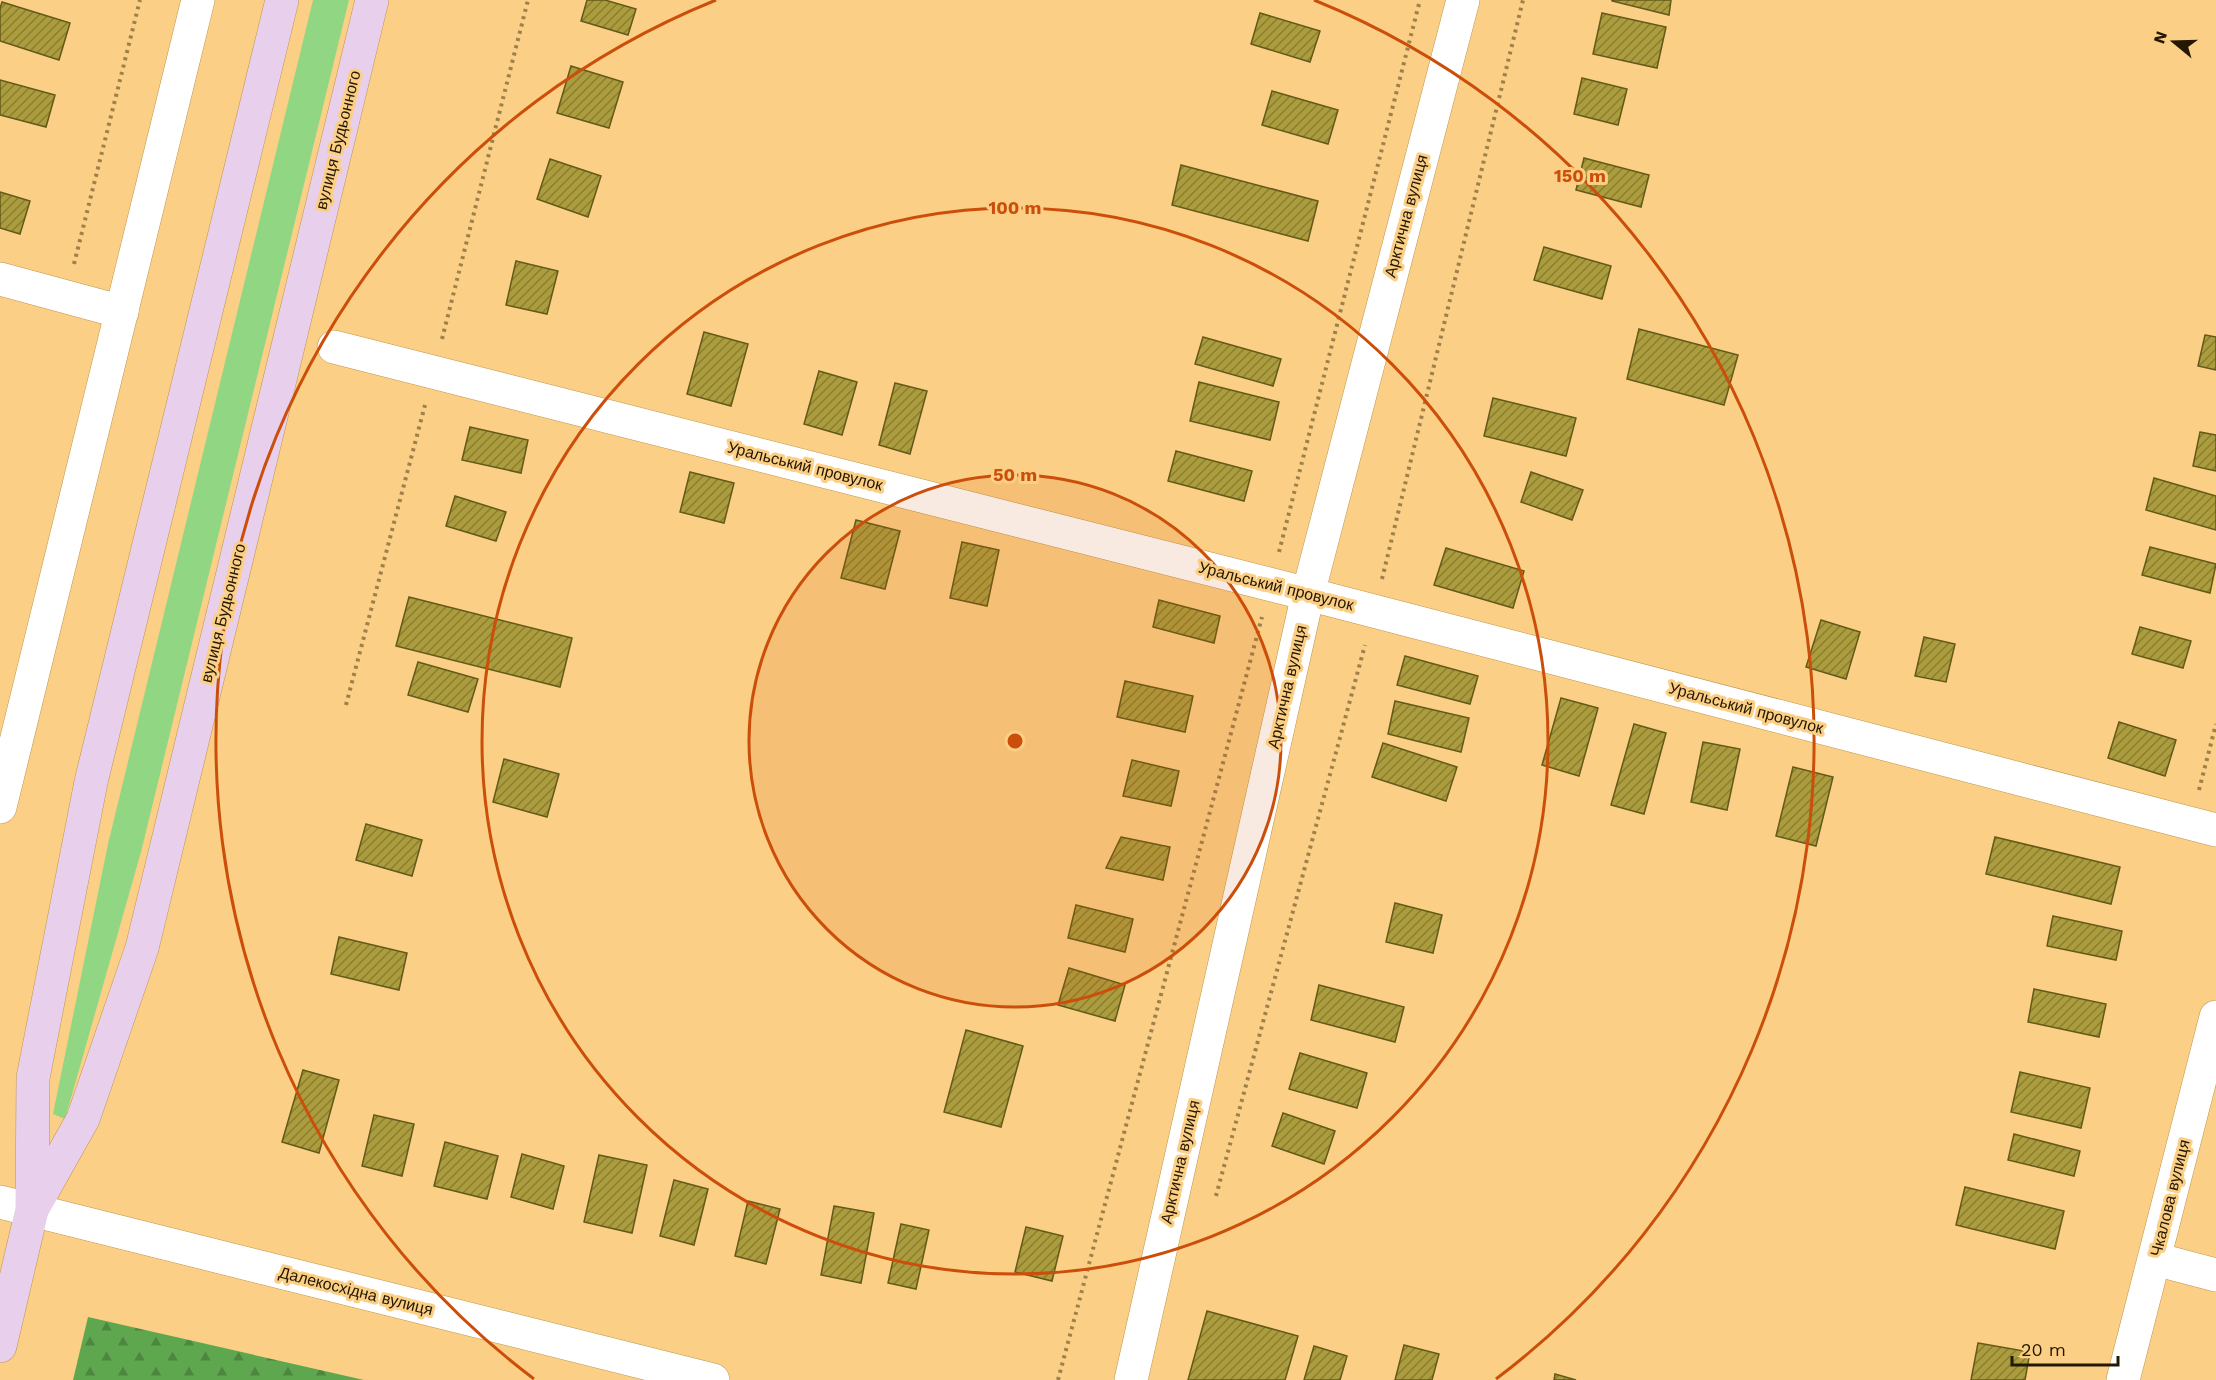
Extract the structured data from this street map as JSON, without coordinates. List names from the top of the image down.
{
  "streets": {
    "main road": ["вулиця Будьонного"],
    "street": [
      "Арктична вулиця",
      "Уральський провулок",
      "Чкалова вулиця",
      "Далекосхідна вулиця"
    ]
  },
  "crossings": [
    ["вулиця Будьонного", "Далекосхідна вулиця"],
    ["Арктична вулиця", "Уральський провулок"]
  ],
  "scale_bar": "20 m",
  "north": "left",
  "rings": ["150 m", "100 m", "50 m"]
}
